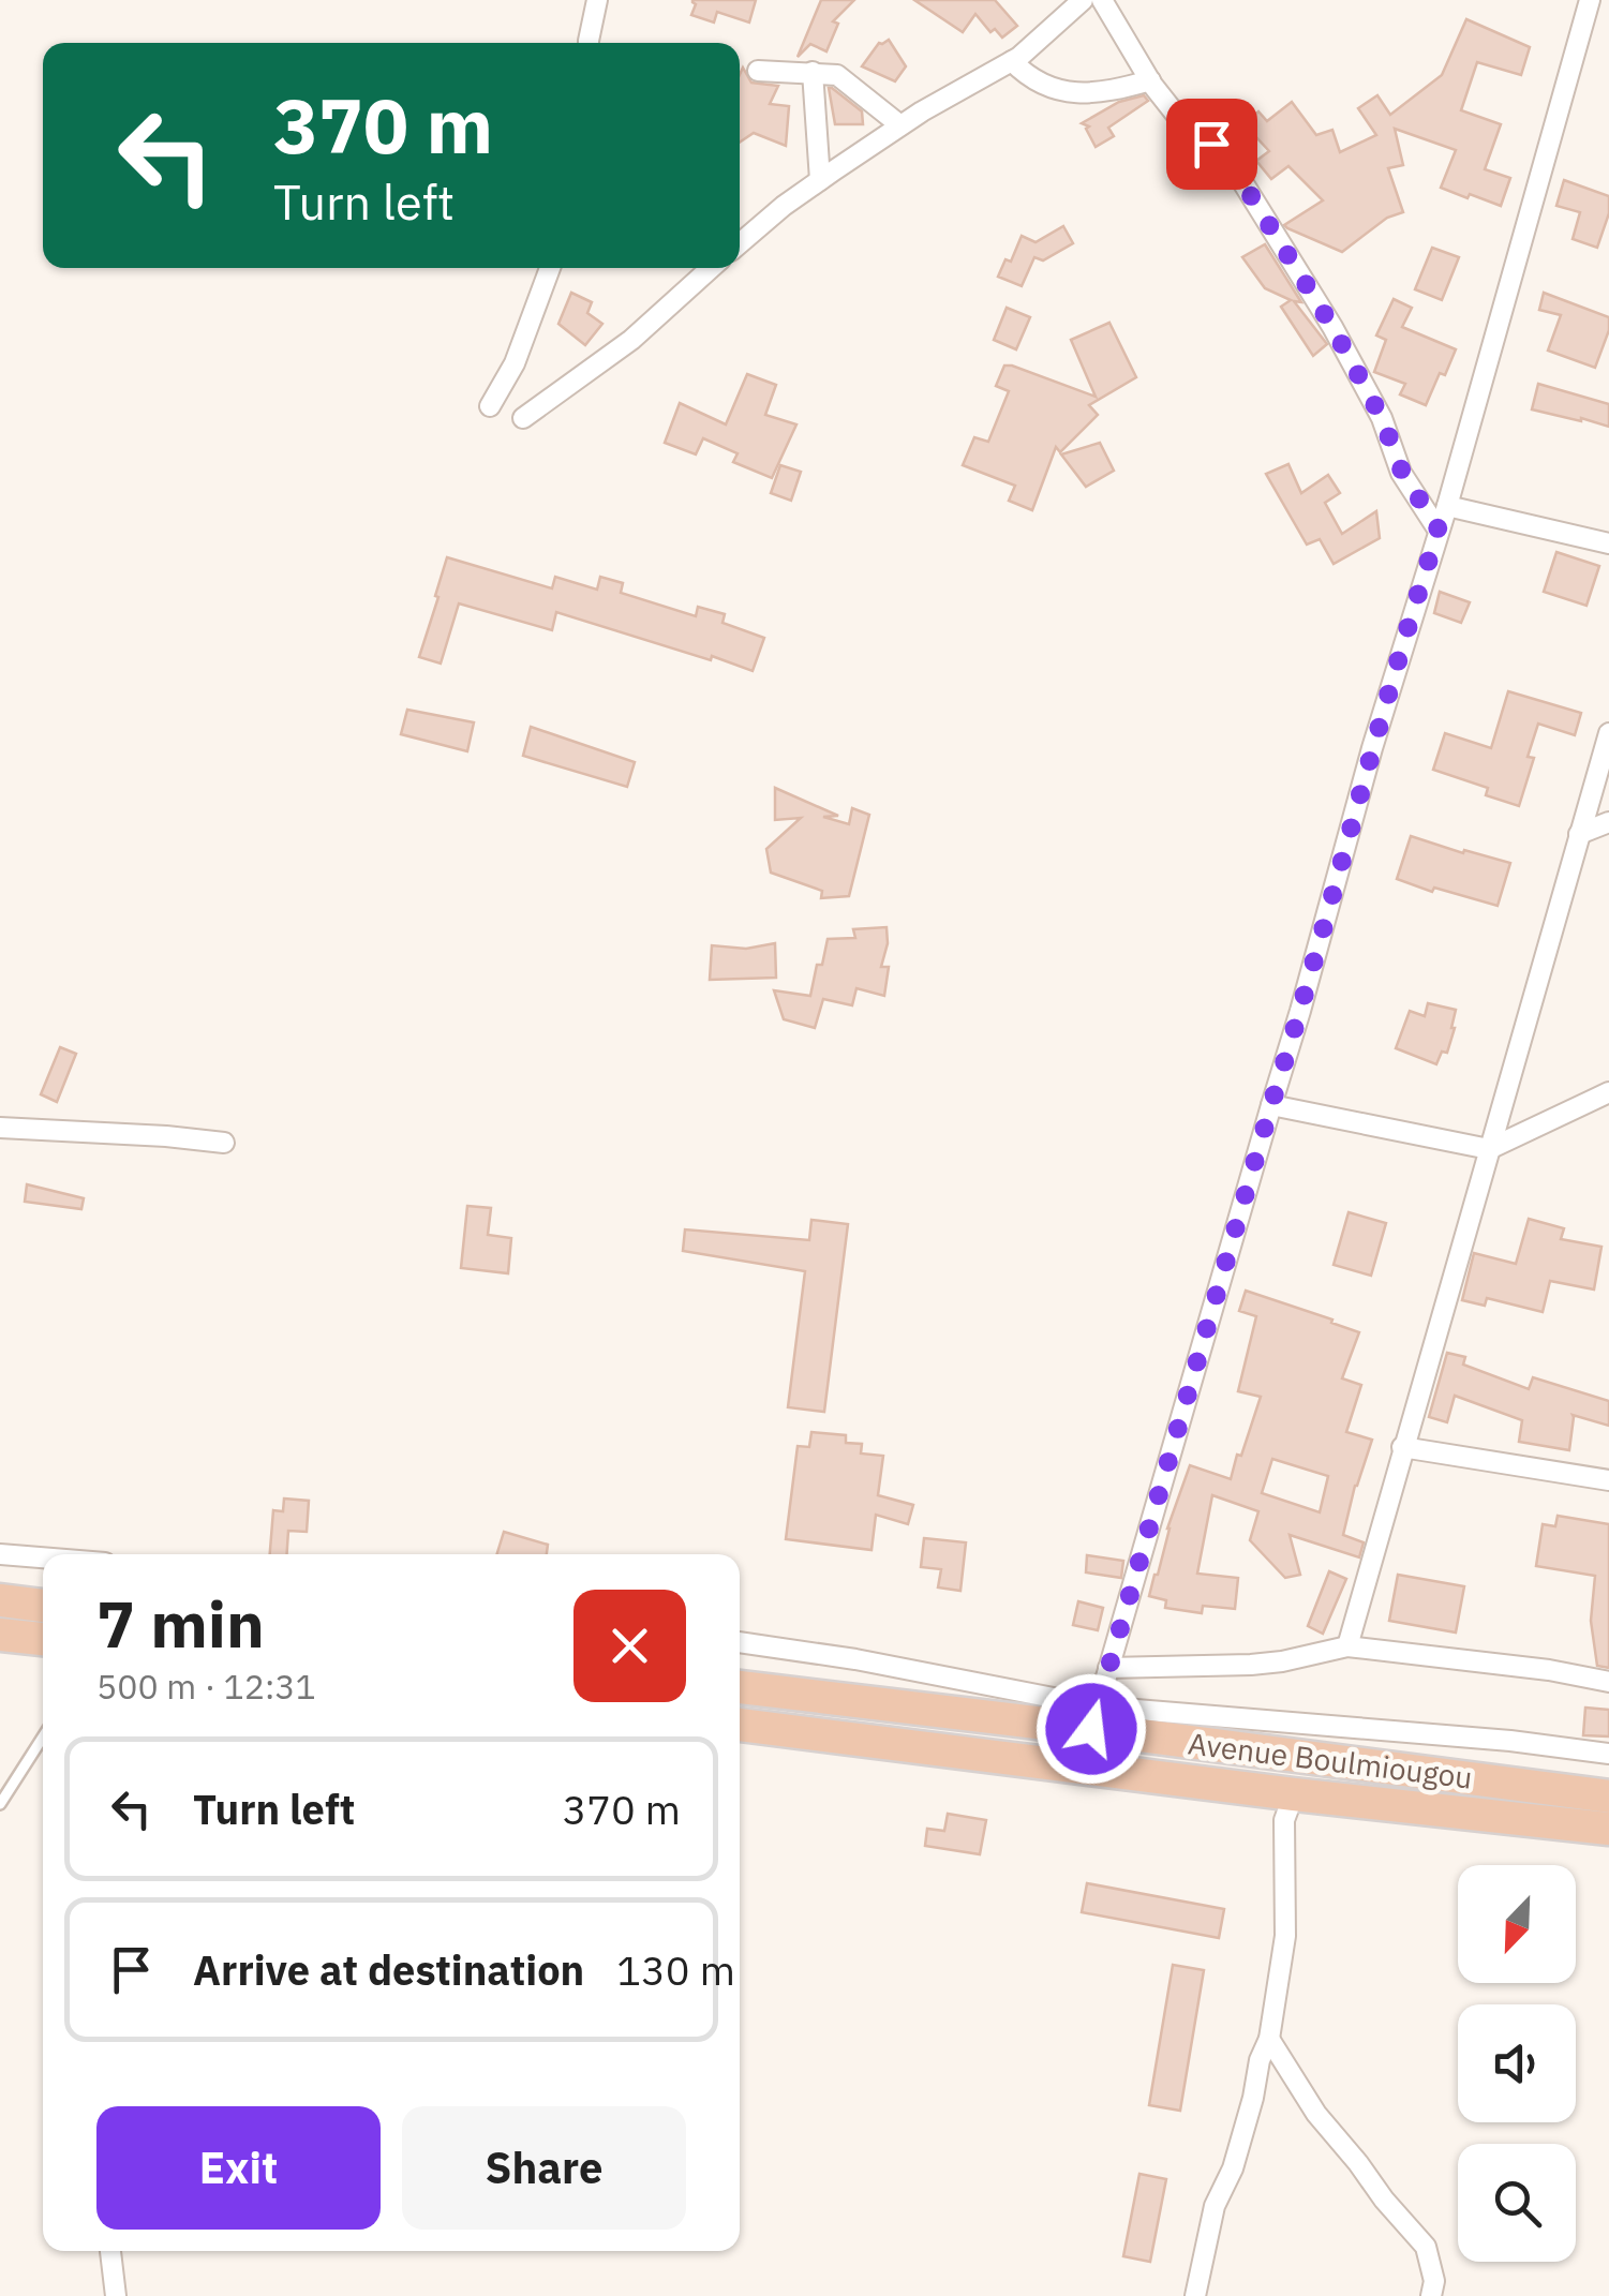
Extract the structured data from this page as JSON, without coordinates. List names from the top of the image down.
{
  "streets": {
    "highway": ["Avenue Boulmiougou"]
  },
  "north": "bottom left",
  "page": {
    "turn": ["370 m", "Turn left"],
    "heading": ["7 min", "500 m · 12:31"],
    "list": [
      {
        "name": "Turn left",
        "value": "370 m"
      },
      {
        "name": "Arrive at destination",
        "value": "130 m"
      }
    ],
    "buttons": ["Exit", "Share"]
  }
}
